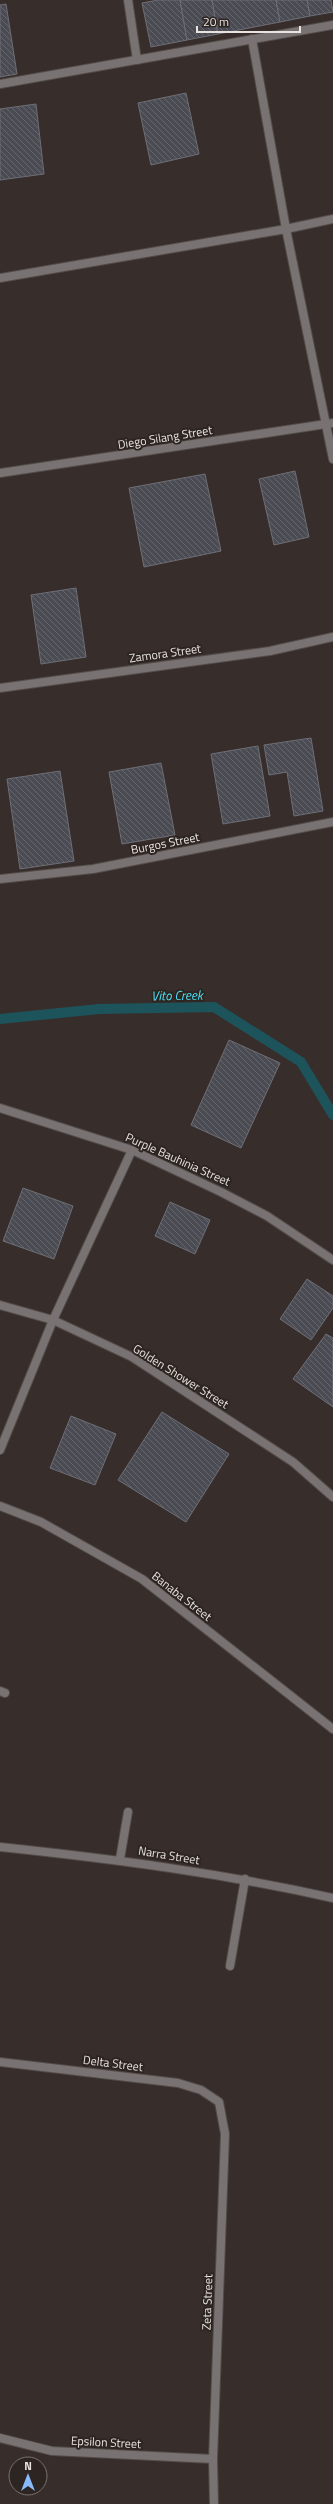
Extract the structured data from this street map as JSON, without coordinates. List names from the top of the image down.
{
  "streets": {
    "street": [
      "Diego Silang Street",
      "Zamora Street",
      "Burgos Street",
      "Purple Bauhinia Street",
      "Golden Shower Street",
      "Banaba Street",
      "Narra Street",
      "Delta Street",
      "Zeta Street",
      "Epsilon Street"
    ]
  },
  "crossings": [
    ["Delta Street", "Zeta Street"],
    ["Zeta Street", "Epsilon Street"]
  ],
  "water": ["Vito Creek"],
  "scale_bar": "20 m",
  "north": "top"
}
